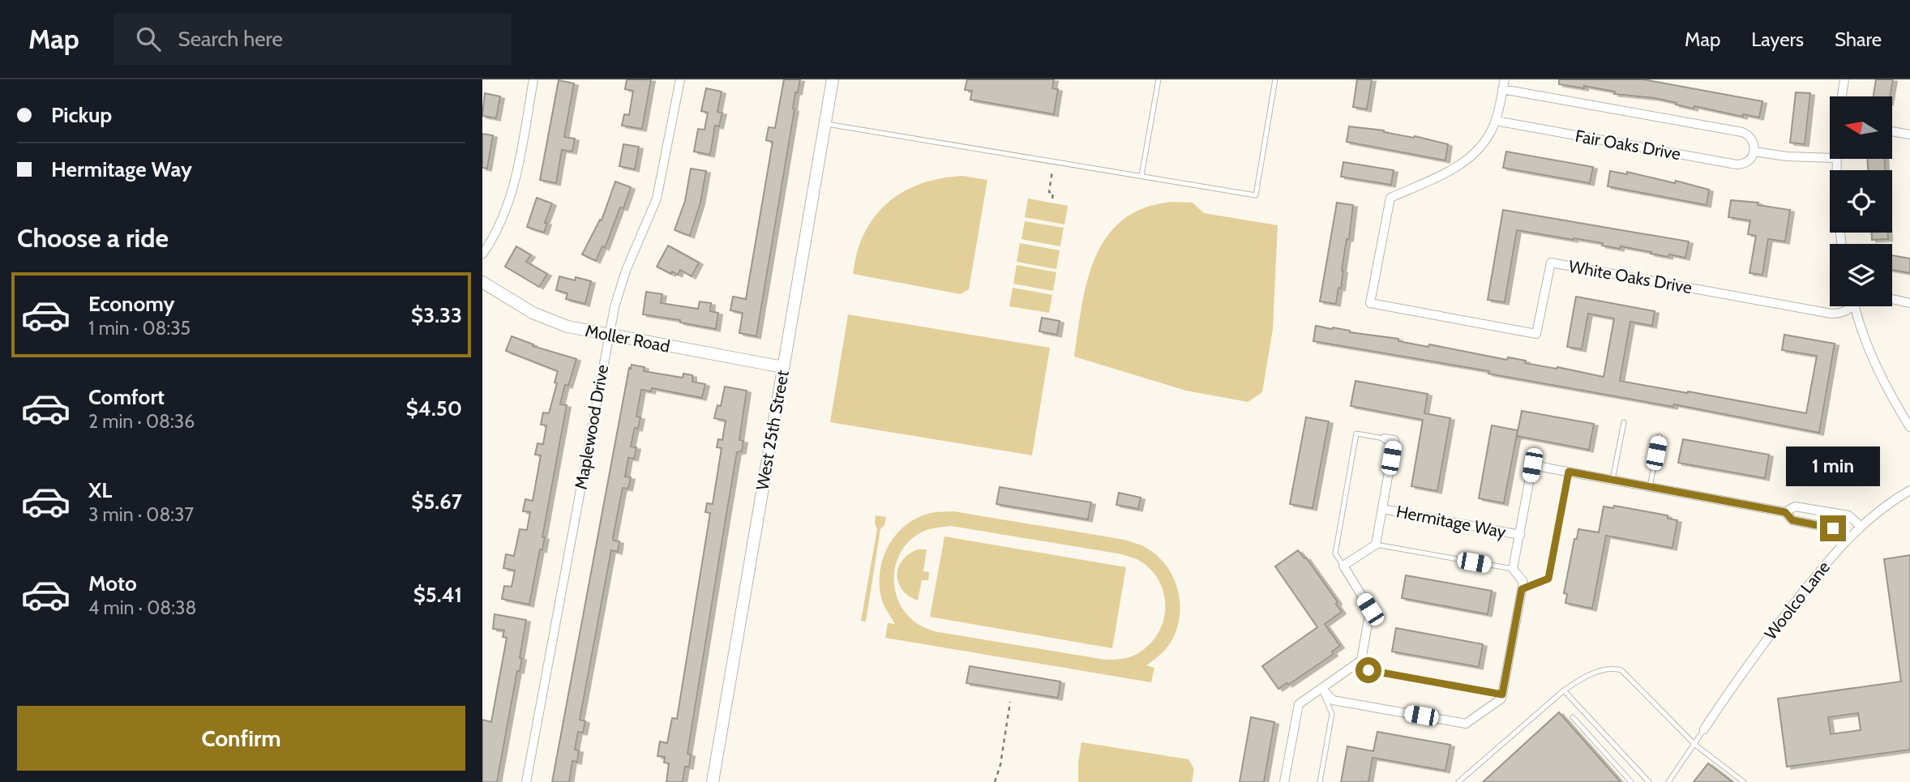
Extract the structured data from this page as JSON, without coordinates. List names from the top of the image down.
{
  "streets": {
    "street": [
      "Fair Oaks Drive",
      "White Oaks Drive",
      "Moller Road",
      "Maplewood Drive",
      "West 25th Street",
      "Hermitage Way",
      "Woolco Lane"
    ]
  },
  "crossings": [
    ["Fair Oaks Drive", "White Oaks Drive"],
    ["Moller Road", "Maplewood Drive"],
    ["Moller Road", "West 25th Street"],
    ["Hermitage Way", "Woolco Lane"]
  ],
  "north": "left",
  "page": {
    "header": "Map",
    "search": "Search here",
    "nav": ["Map", "Layers", "Share"],
    "banner": ["Pickup", "Hermitage Way"],
    "heading": "Choose a ride",
    "list": [
      {
        "name": "Economy",
        "note": "1 min · 08:35",
        "value": "$3.33"
      },
      {
        "name": "Comfort",
        "note": "2 min · 08:36",
        "value": "$4.50"
      },
      {
        "name": "XL",
        "note": "3 min · 08:37",
        "value": "$5.67"
      },
      {
        "name": "Moto",
        "note": "4 min · 08:38",
        "value": "$5.41"
      }
    ],
    "bubble": "1 min",
    "buttons": "Confirm"
  }
}
